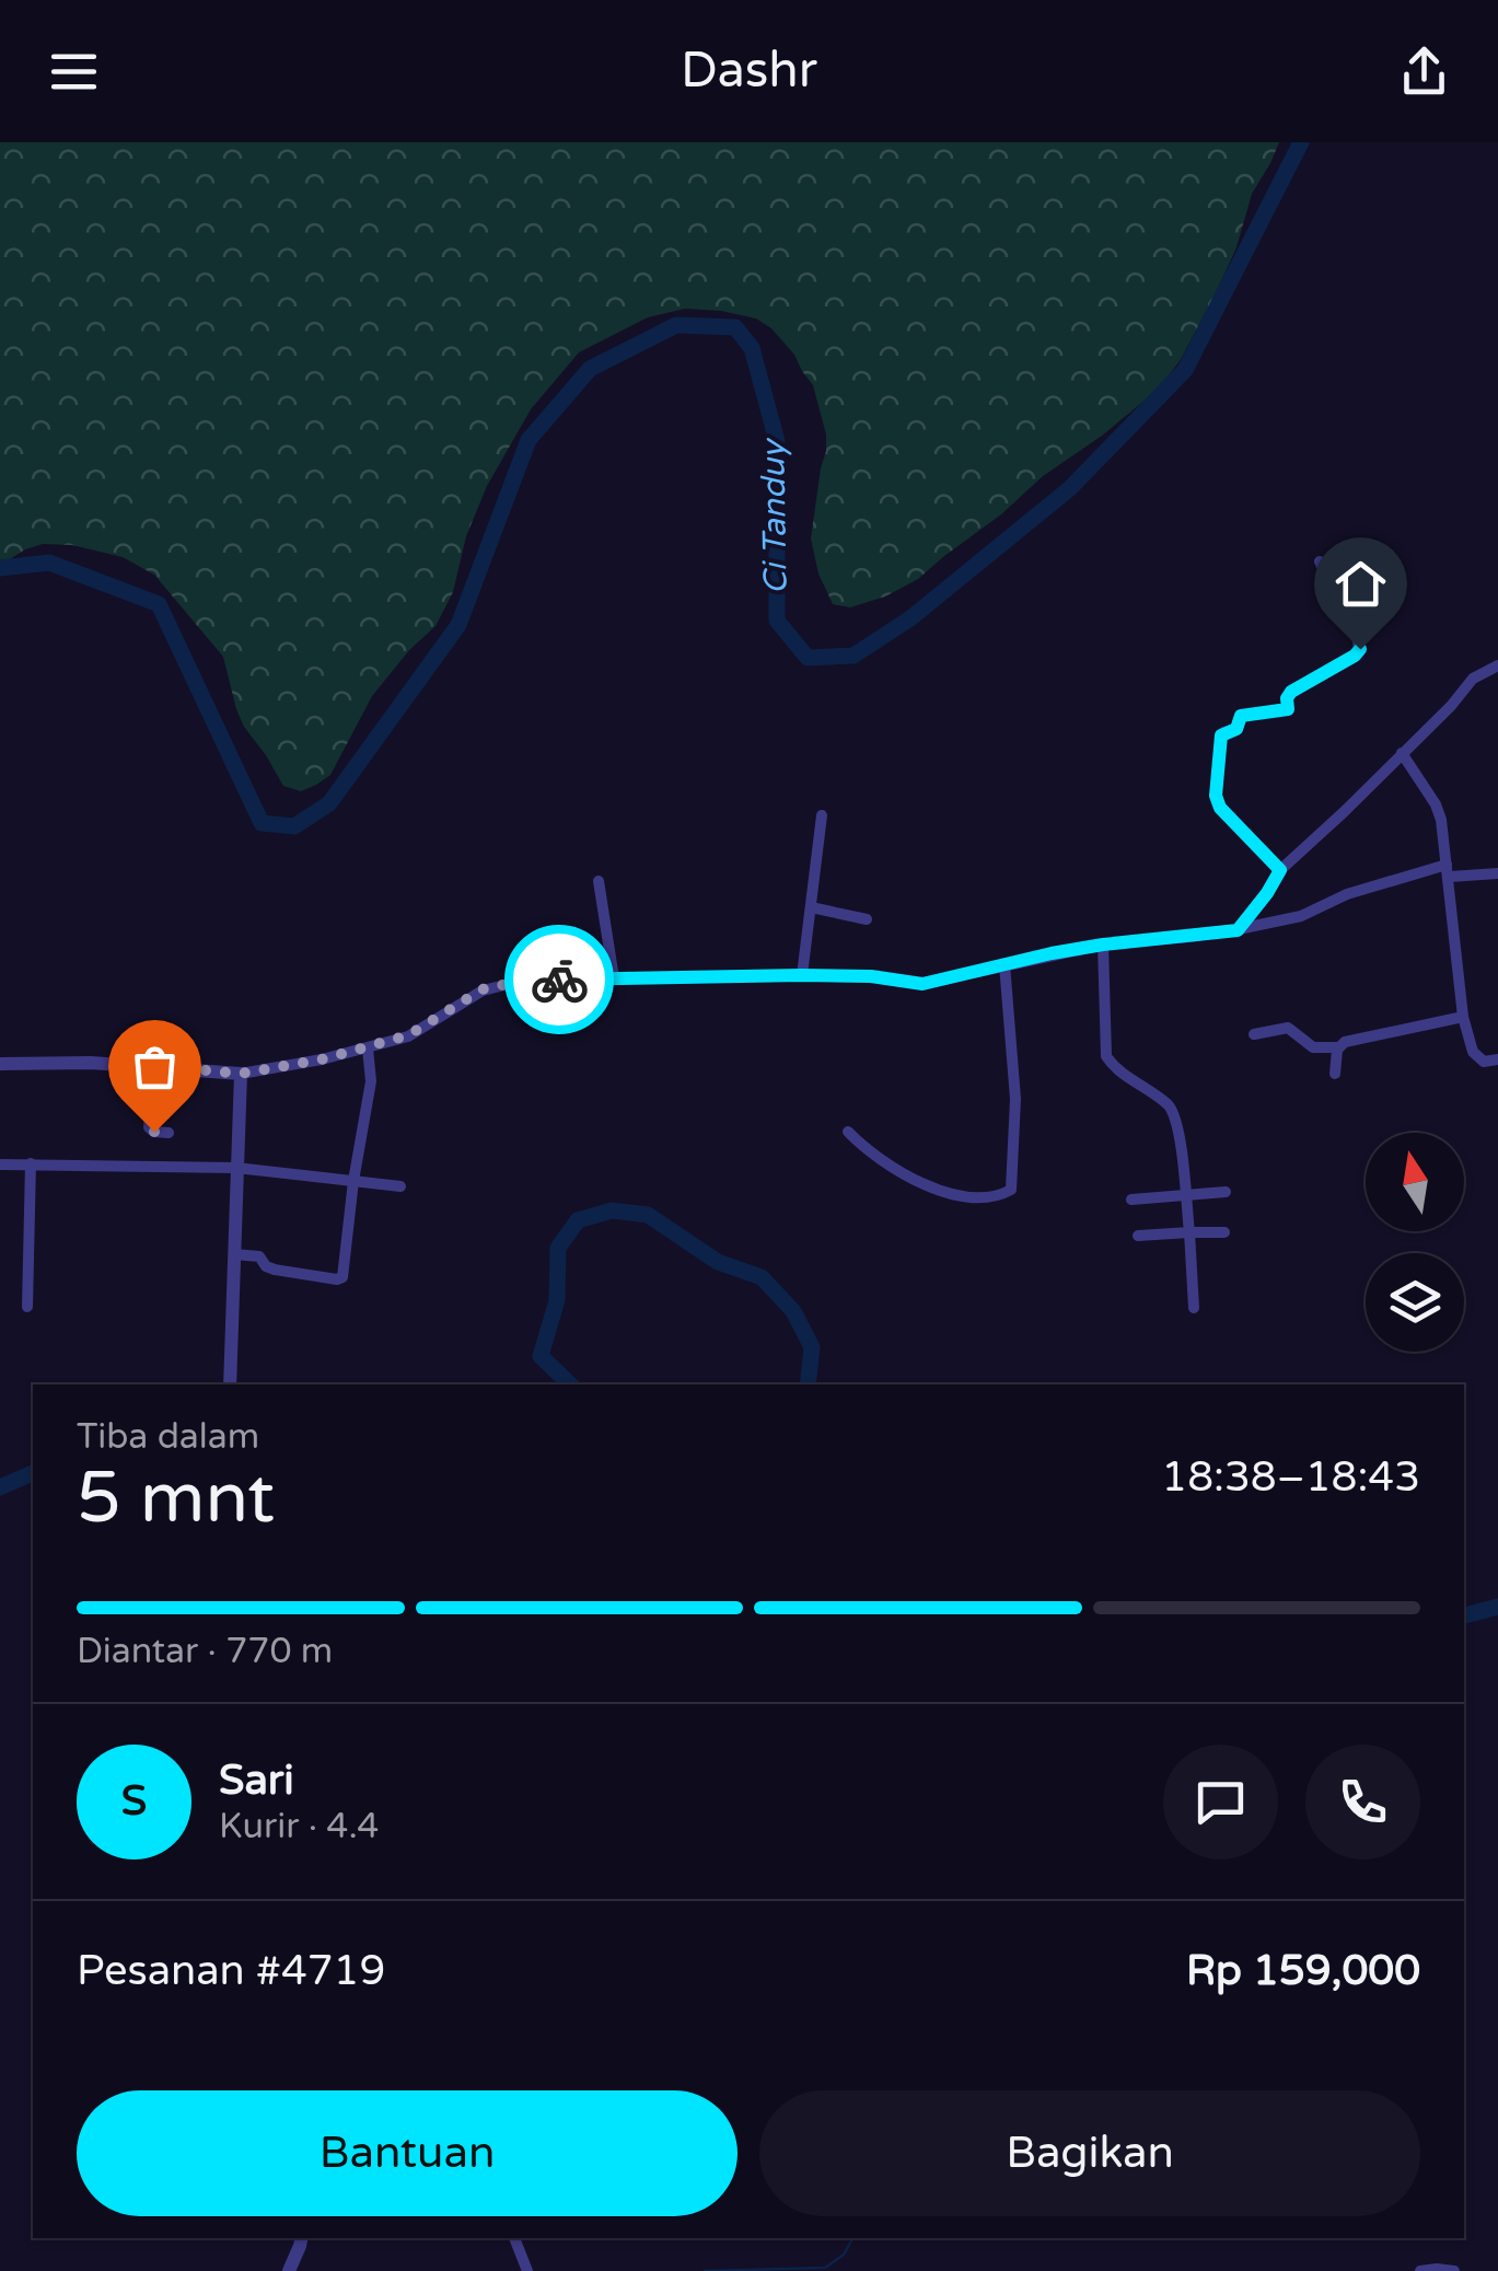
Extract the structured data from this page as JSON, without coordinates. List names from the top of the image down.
{
  "water": ["Ci Tanduy"],
  "north": "top",
  "page": {
    "header": "Dashr",
    "heading": ["5 mnt", "Tiba dalam", "18:38–18:43"],
    "panel": [
      "Sari",
      "Kurir · 4.4",
      "Pesanan #4719",
      "Rp 159,000"
    ],
    "bar": "Diantar · 770 m",
    "round": "S",
    "buttons": ["Bantuan", "Bagikan"]
  }
}
